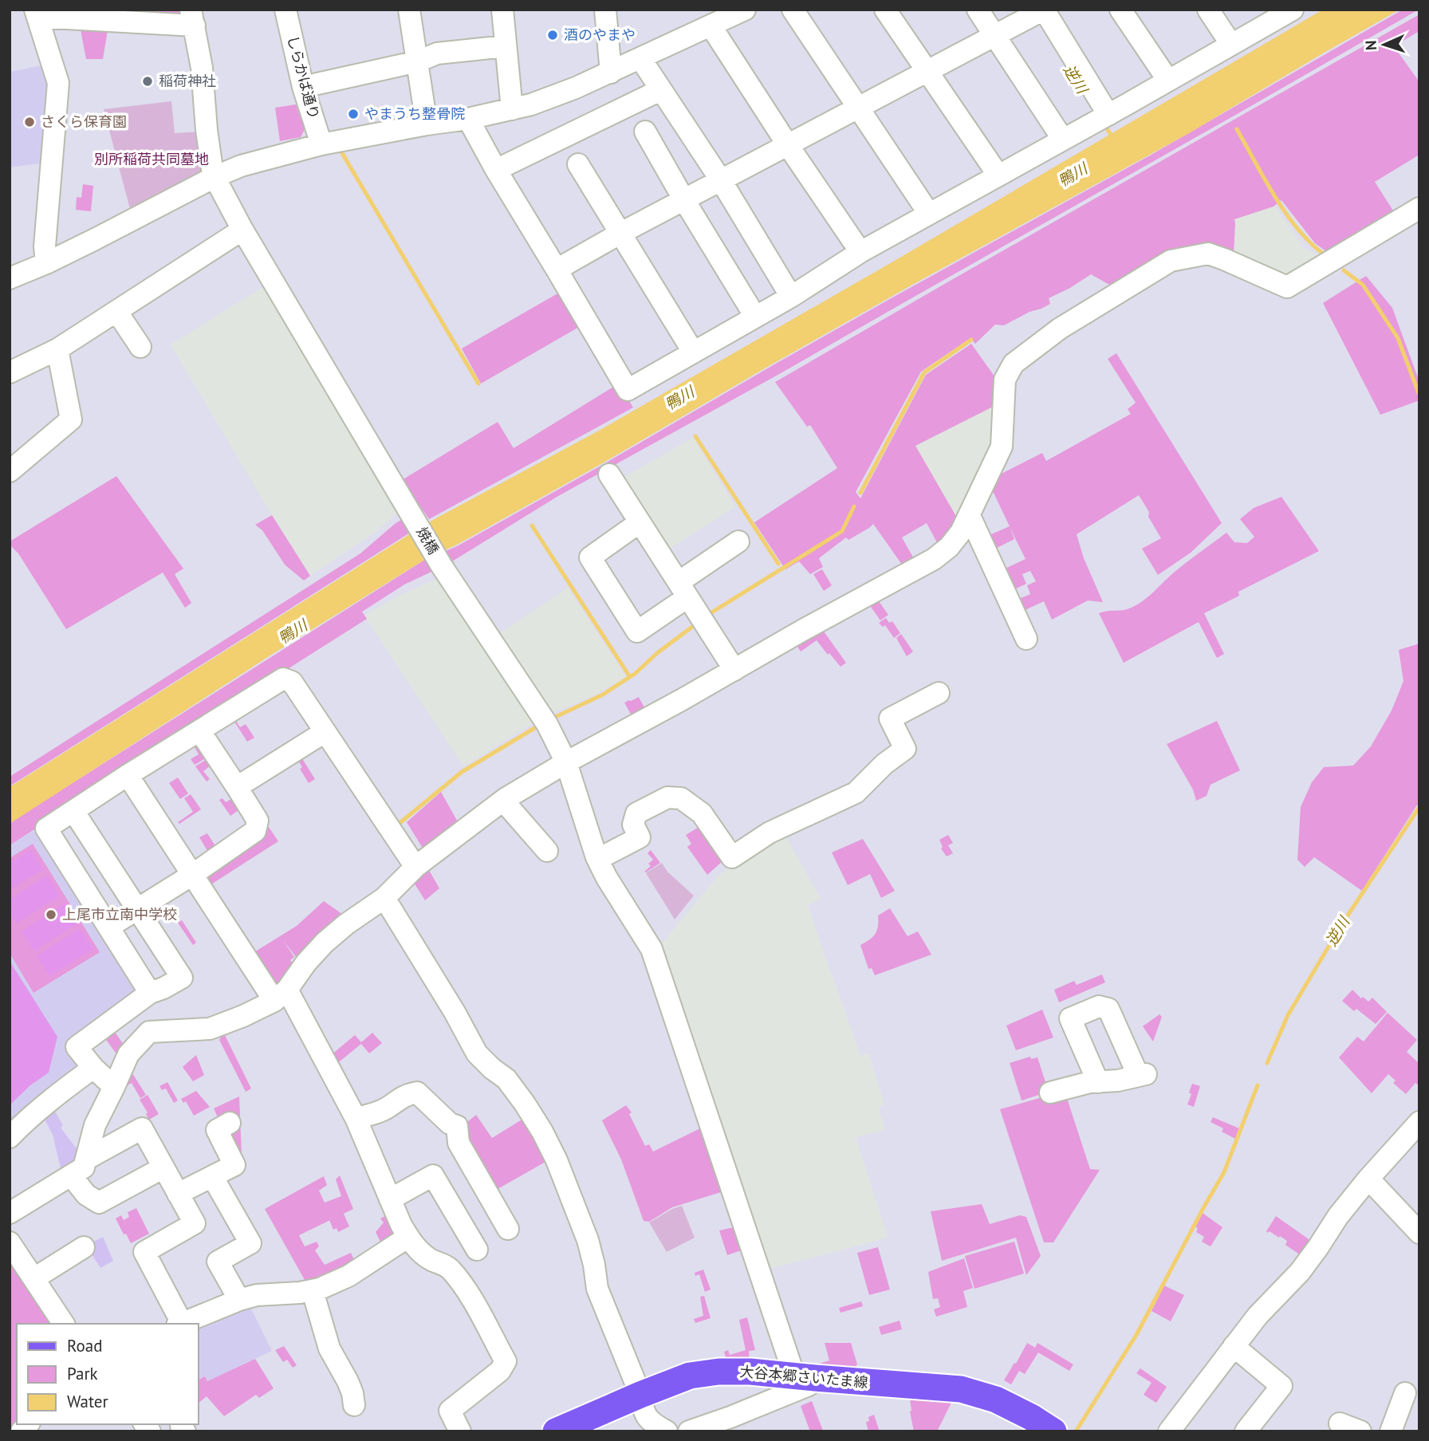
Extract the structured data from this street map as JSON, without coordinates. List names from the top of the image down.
{
  "streets": {
    "main road": ["大谷本郷さいたま線"],
    "street": ["しらかば通り", "焼橋"]
  },
  "crossings": [
    ["焼橋", "大谷本郷さいたま線"]
  ],
  "water": ["逆川", "鴨川"],
  "parks": ["別所稲荷共同墓地"],
  "places": [
    "酒のやまや",
    "稲荷神社",
    "やまうち整骨院",
    "さくら保育園",
    "上尾市立南中学校"
  ],
  "legend": ["Road", "Park", "Water"],
  "north": "left"
}
